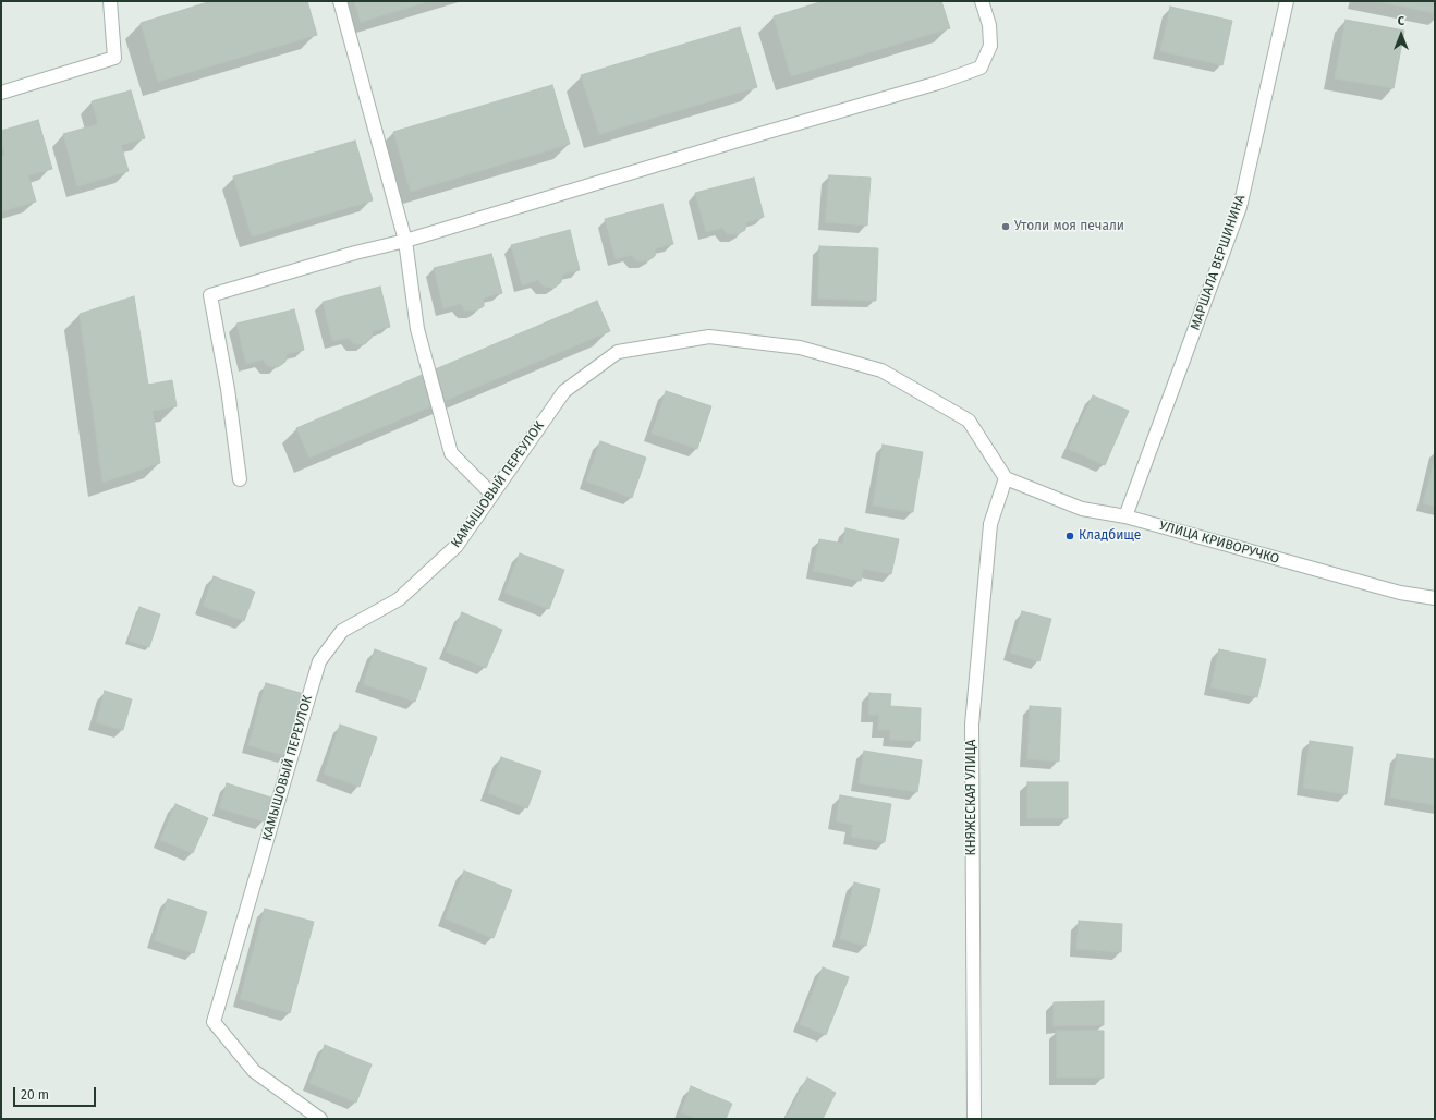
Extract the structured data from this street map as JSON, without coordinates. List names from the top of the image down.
{
  "streets": {
    "street": [
      "МАРШАЛА ВЕРШИНИНА",
      "КАМЫШОВЫЙ ПЕРЕУЛОК",
      "УЛИЦА КРИВОРУЧКО",
      "КНЯЖЕСКАЯ УЛИЦА"
    ]
  },
  "crossings": [
    ["МАРШАЛА ВЕРШИНИНА", "УЛИЦА КРИВОРУЧКО"],
    ["КАМЫШОВЫЙ ПЕРЕУЛОК", "УЛИЦА КРИВОРУЧКО"],
    ["КАМЫШОВЫЙ ПЕРЕУЛОК", "КНЯЖЕСКАЯ УЛИЦА"],
    ["УЛИЦА КРИВОРУЧКО", "КНЯЖЕСКАЯ УЛИЦА"]
  ],
  "places": ["Утоли моя печали", "Кладбище"],
  "scale_bar": "20 m",
  "north": "top"
}
